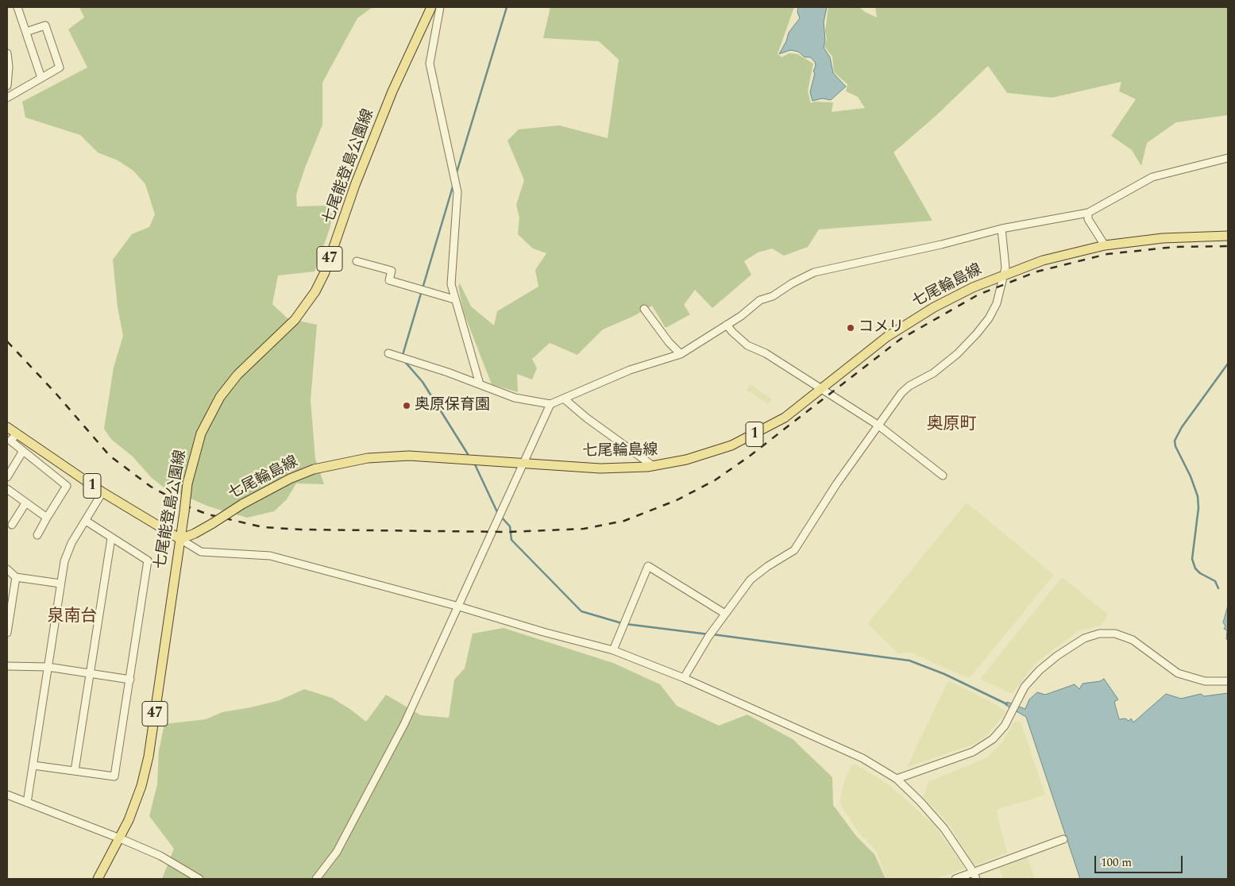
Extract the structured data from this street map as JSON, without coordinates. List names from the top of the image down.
{
  "streets": {
    "main road": [
      "七尾能登島公園線",
      "47",
      "七尾輪島線",
      "1"
    ]
  },
  "crossings": [
    ["七尾能登島公園線", "七尾輪島線"],
    ["七尾能登島公園線", "1"],
    ["七尾輪島線", "1"]
  ],
  "districts": ["奥原町", "泉南台"],
  "places": ["コメリ", "奥原保育園"],
  "scale_bar": "100 m"
}
